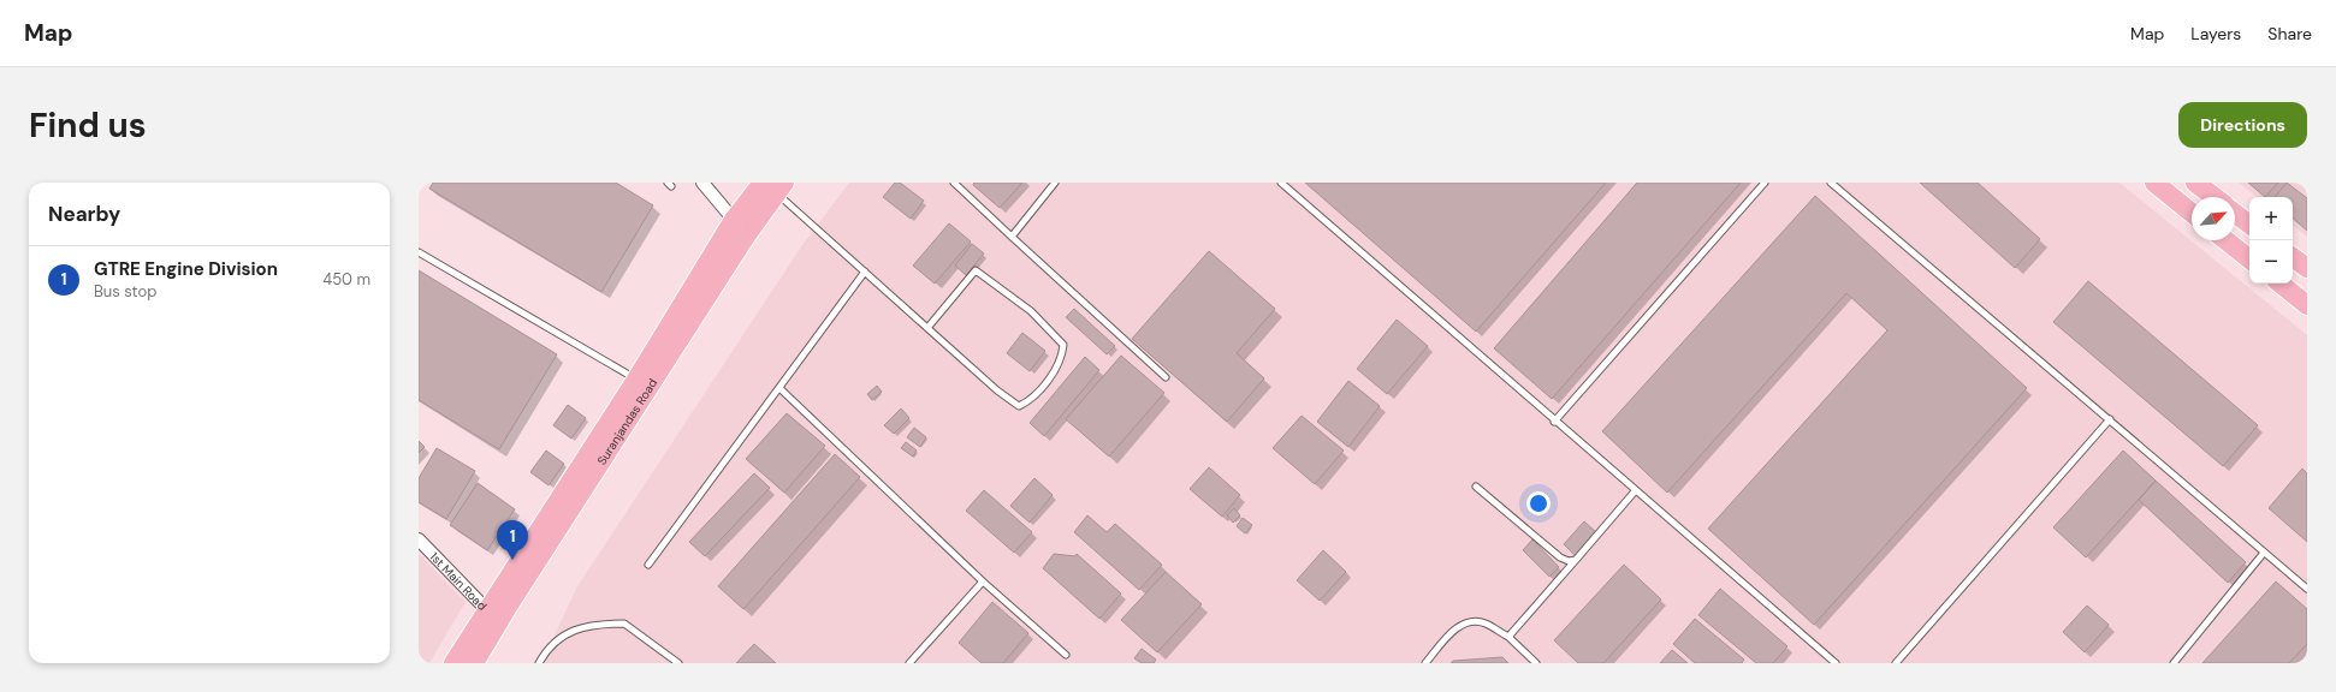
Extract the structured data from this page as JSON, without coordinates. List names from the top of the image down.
{
  "streets": {
    "main road": ["Suranjandas Road"],
    "street": ["1st Main Road"]
  },
  "crossings": [
    ["Suranjandas Road", "1st Main Road"]
  ],
  "north": "top right",
  "page": {
    "header": "Map",
    "nav": ["Map", "Layers", "Share"],
    "buttons": "Directions",
    "title": "Find us",
    "heading": "Nearby",
    "map_buttons": ["+", "−"],
    "list": [
      {
        "mark": "1",
        "name": "GTRE Engine Division",
        "note": "Bus stop",
        "value": "450 m"
      }
    ],
    "pins": "1"
  }
}
